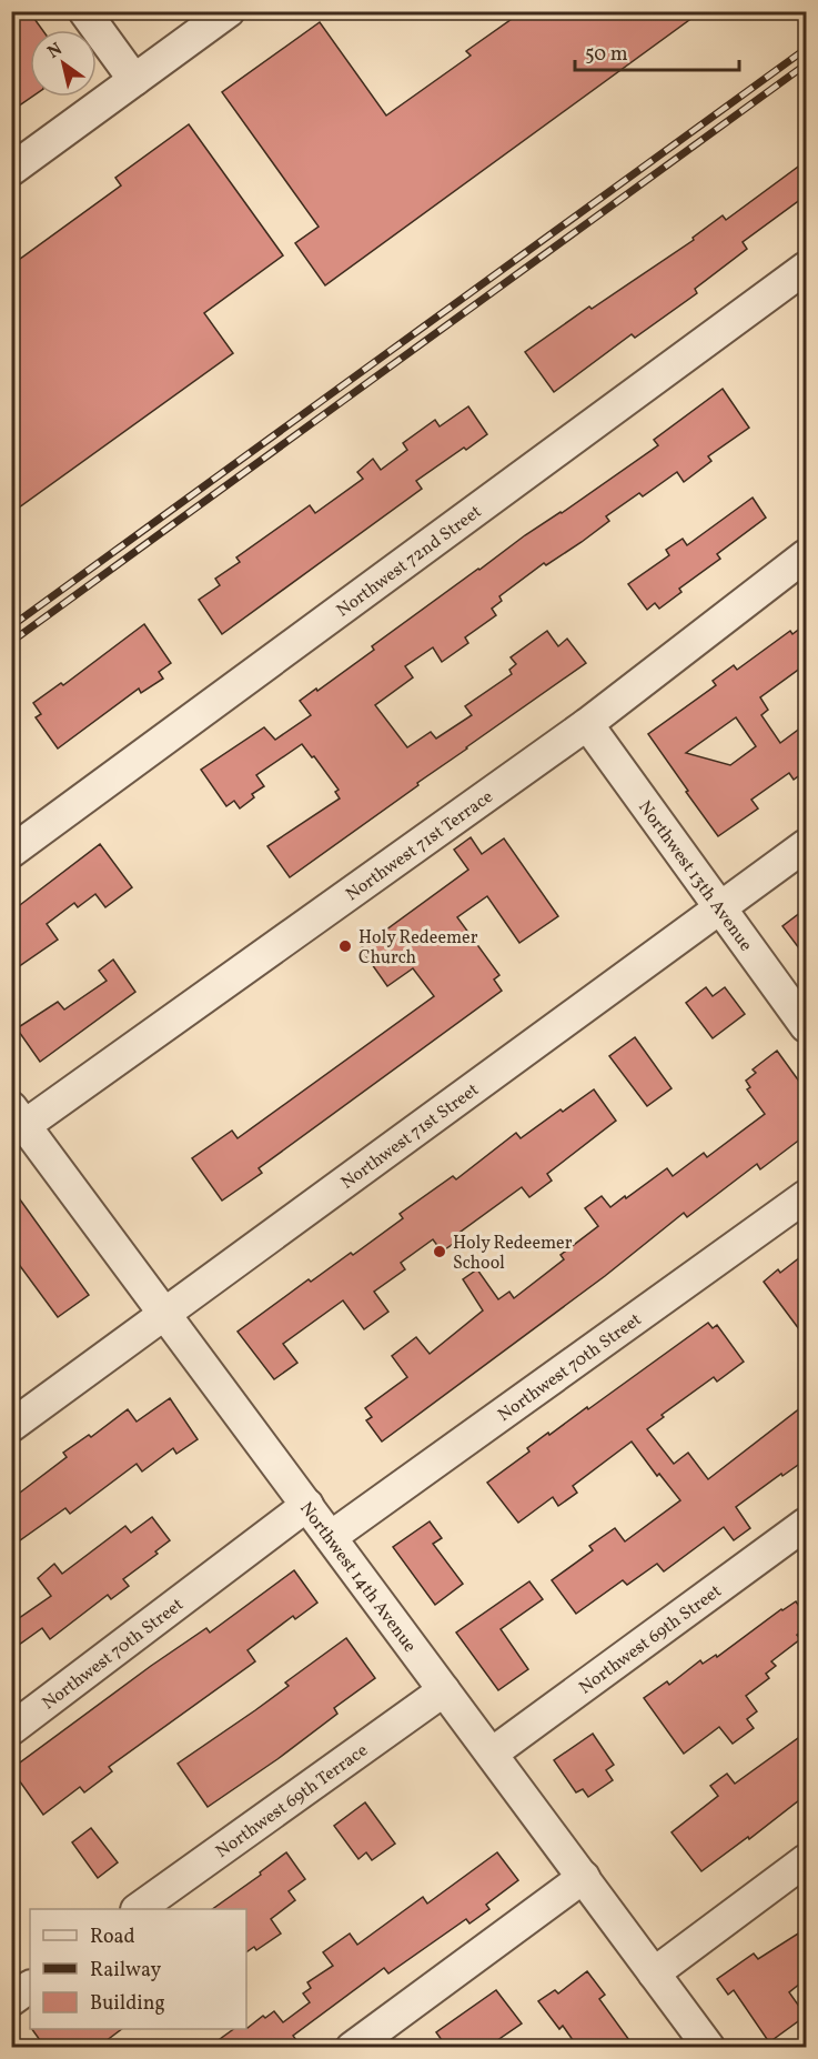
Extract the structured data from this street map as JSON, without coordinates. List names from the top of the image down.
{
  "streets": {
    "street": [
      "Northwest 72nd Street",
      "Northwest 71st Terrace",
      "Northwest 13th Avenue",
      "Northwest 71st Street",
      "Northwest 70th Street",
      "Northwest 14th Avenue",
      "Northwest 69th Street",
      "Northwest 69th Terrace"
    ]
  },
  "crossings": [
    ["Northwest 71st Terrace", "Northwest 13th Avenue"],
    ["Northwest 71st Terrace", "Northwest 14th Avenue"],
    ["Northwest 13th Avenue", "Northwest 71st Street"],
    ["Northwest 71st Street", "Northwest 14th Avenue"],
    ["Northwest 70th Street", "Northwest 14th Avenue"],
    ["Northwest 14th Avenue", "Northwest 69th Street"],
    ["Northwest 14th Avenue", "Northwest 69th Terrace"]
  ],
  "places": ["Holy Redeemer Church", "Holy Redeemer School"],
  "legend": ["Road", "Railway", "Building"],
  "scale_bar": "50 m",
  "north": "top left"
}
